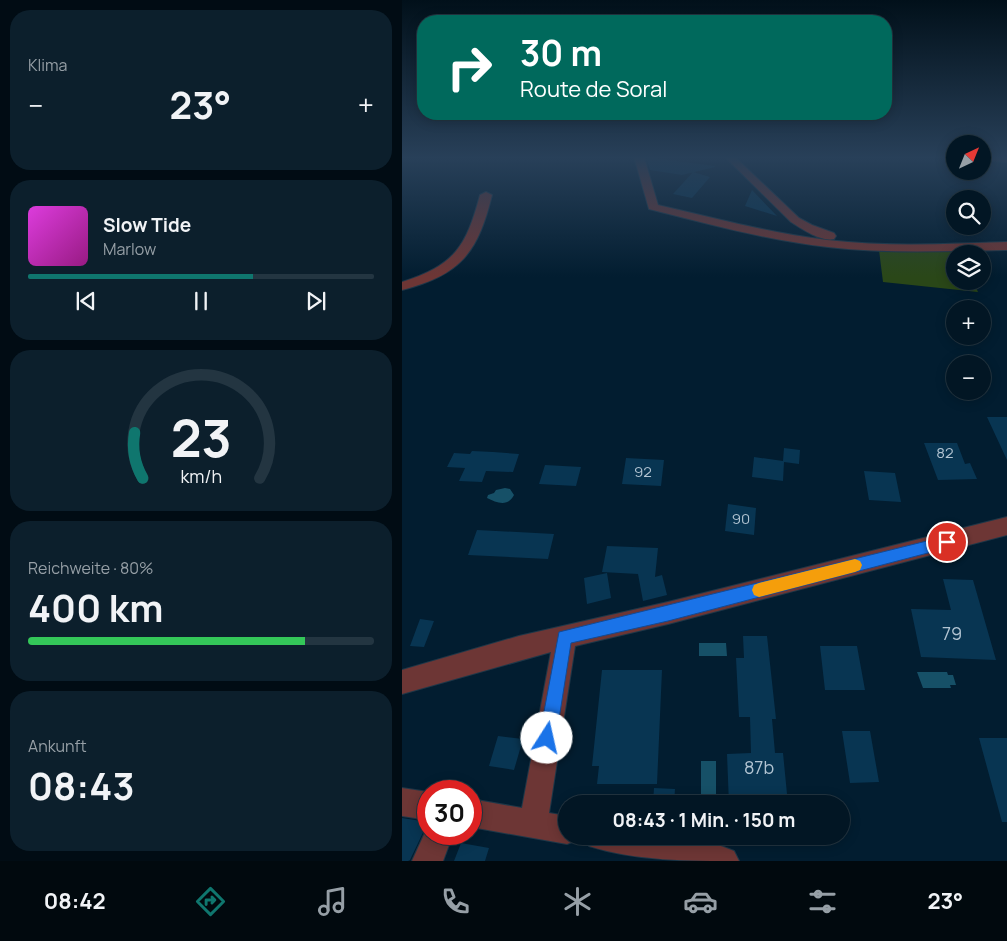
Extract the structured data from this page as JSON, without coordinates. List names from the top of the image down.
{
  "house_numbers": [
    "82",
    "92",
    "90",
    "79",
    "87b"
  ],
  "north": "top right",
  "page": {
    "tile": [
      "Klima",
      ["Reichweite · 80%", "400 km"],
      ["Ankunft", "08:43"]
    ],
    "turn": ["30 m", "Route de Soral"],
    "heat": ["−", "23°", "+"],
    "map_buttons": ["+", "−"],
    "song": ["Slow Tide", "Marlow"],
    "limit": "30",
    "trip": "08:43 · 1 Min. · 150 m",
    "tabs": ["08:42", "23°"],
    "gauge": ["23", "km/h"]
  }
}
